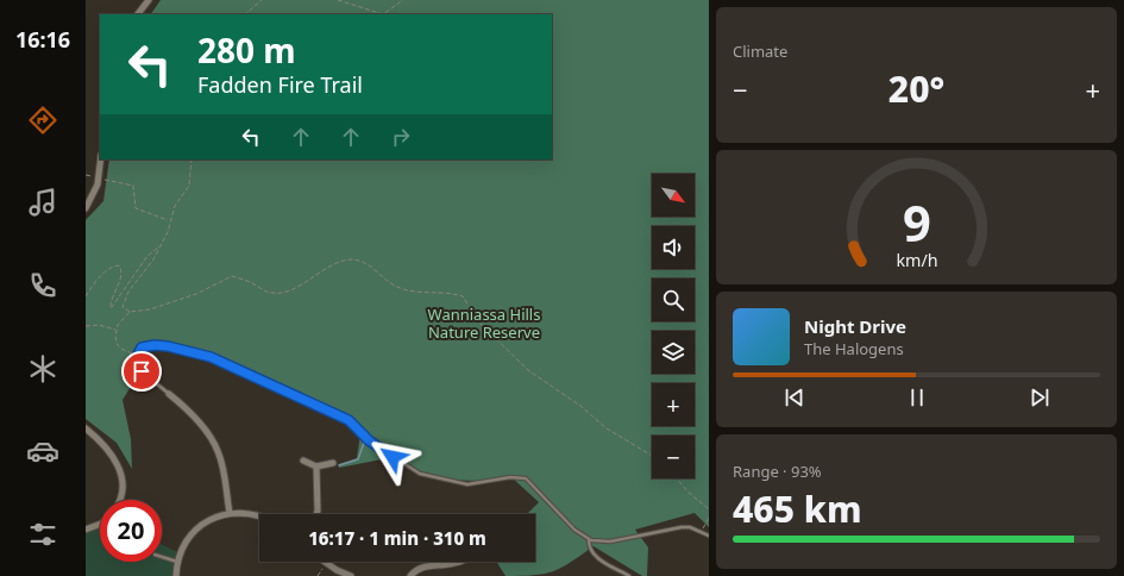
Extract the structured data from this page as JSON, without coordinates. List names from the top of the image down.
{
  "parks": ["Wanniassa Hills Nature Reserve"],
  "north": "bottom right",
  "page": {
    "tabs": "16:16",
    "tile": [
      "Climate",
      ["Range · 93%", "465 km"]
    ],
    "turn": ["280 m", "Fadden Fire Trail"],
    "heat": ["−", "20°", "+"],
    "map_buttons": ["+", "−"],
    "song": ["Night Drive", "The Halogens"],
    "limit": "20",
    "trip": "16:17 · 1 min · 310 m",
    "gauge": ["9", "km/h"]
  }
}
